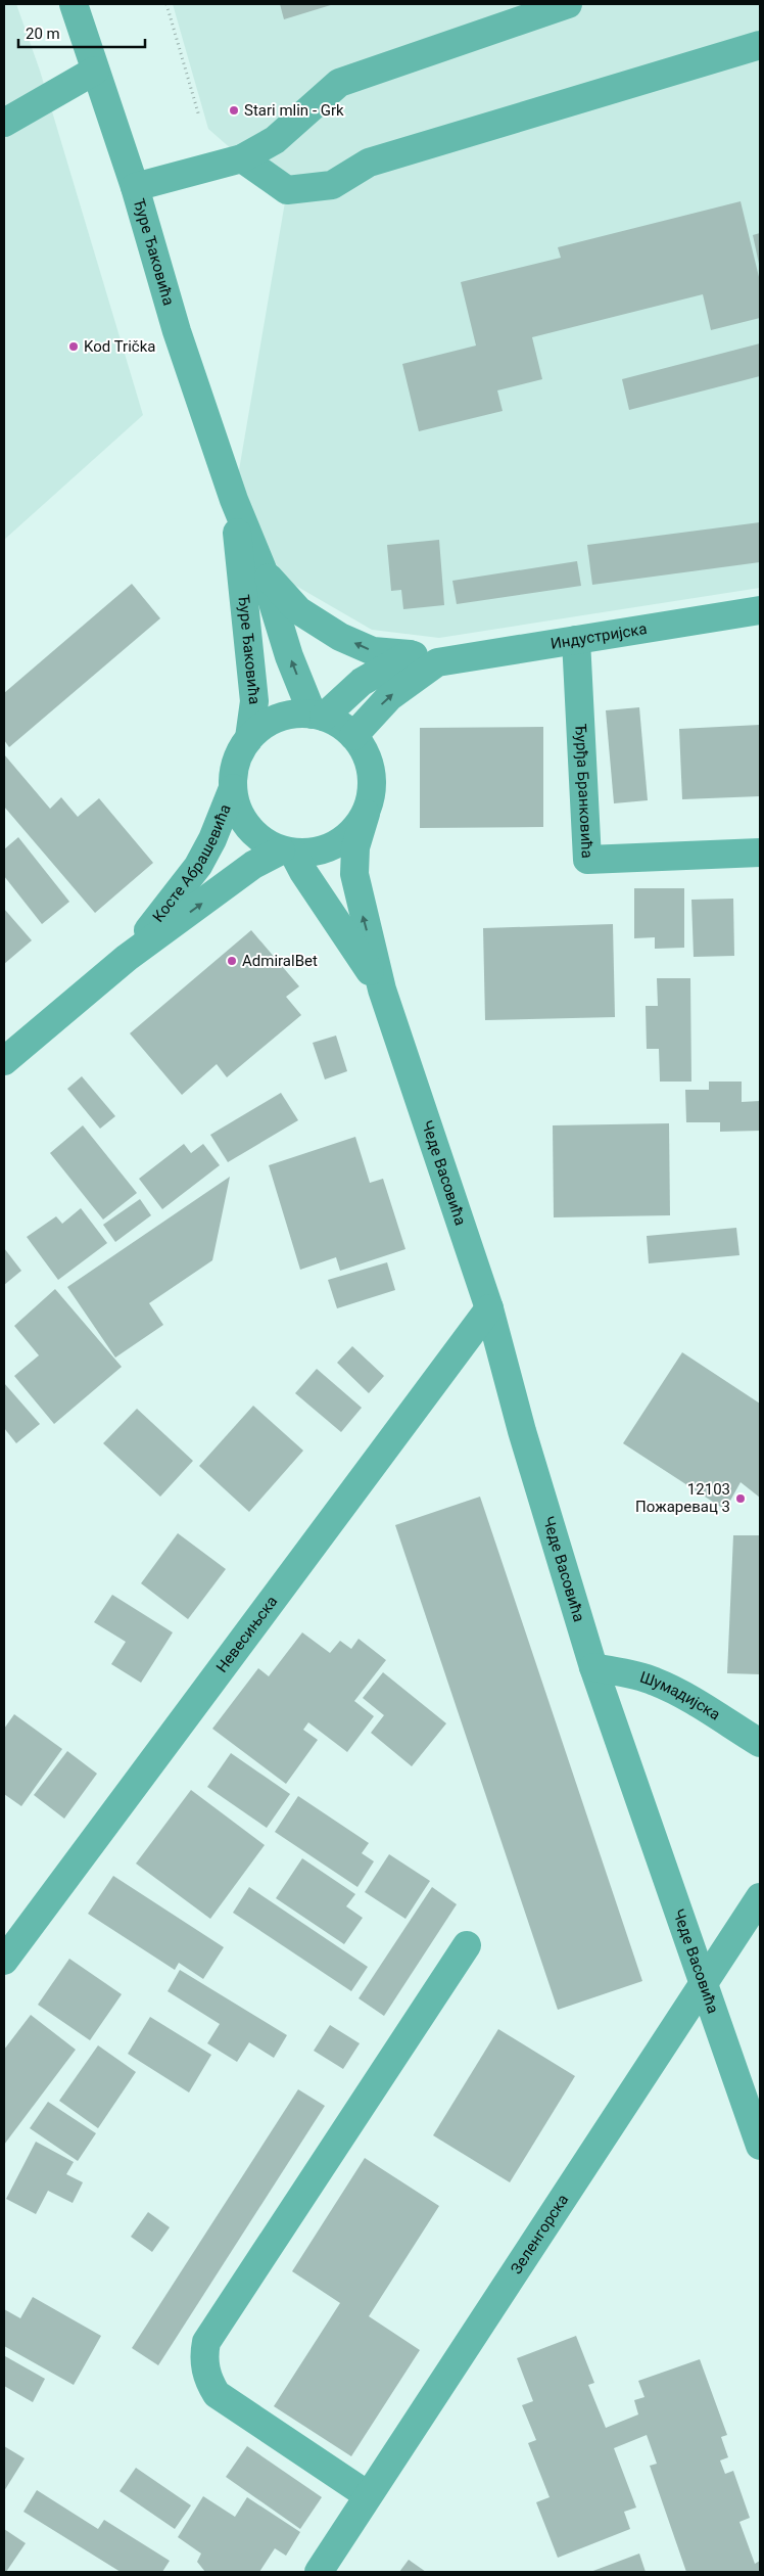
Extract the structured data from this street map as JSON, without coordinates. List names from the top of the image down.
{
  "streets": {
    "street": [
      "Ђуре Ђаковића",
      "Индустријска",
      "Ђурђа Бранковића",
      "Косте Абрашевића",
      "Чеде Васовића",
      "Невесињска",
      "Шумадијска",
      "Зеленгорска"
    ]
  },
  "crossings": [
    ["Ђуре Ђаковића", "Индустријска"],
    ["Ђуре Ђаковића", "Косте Абрашевића"],
    ["Ђуре Ђаковића", "Чеде Васовића"],
    ["Индустријска", "Ђурђа Бранковића"],
    ["Индустријска", "Косте Абрашевића"],
    ["Индустријска", "Чеде Васовића"],
    ["Косте Абрашевића", "Чеде Васовића"],
    ["Чеде Васовића", "Невесињска"],
    ["Чеде Васовића", "Шумадијска"],
    ["Чеде Васовића", "Зеленгорска"]
  ],
  "places": [
    "Stari mlin - Grk",
    "Kod Trička",
    "AdmiralBet",
    "12103 Пожаревац 3"
  ],
  "scale_bar": "20 m"
}
